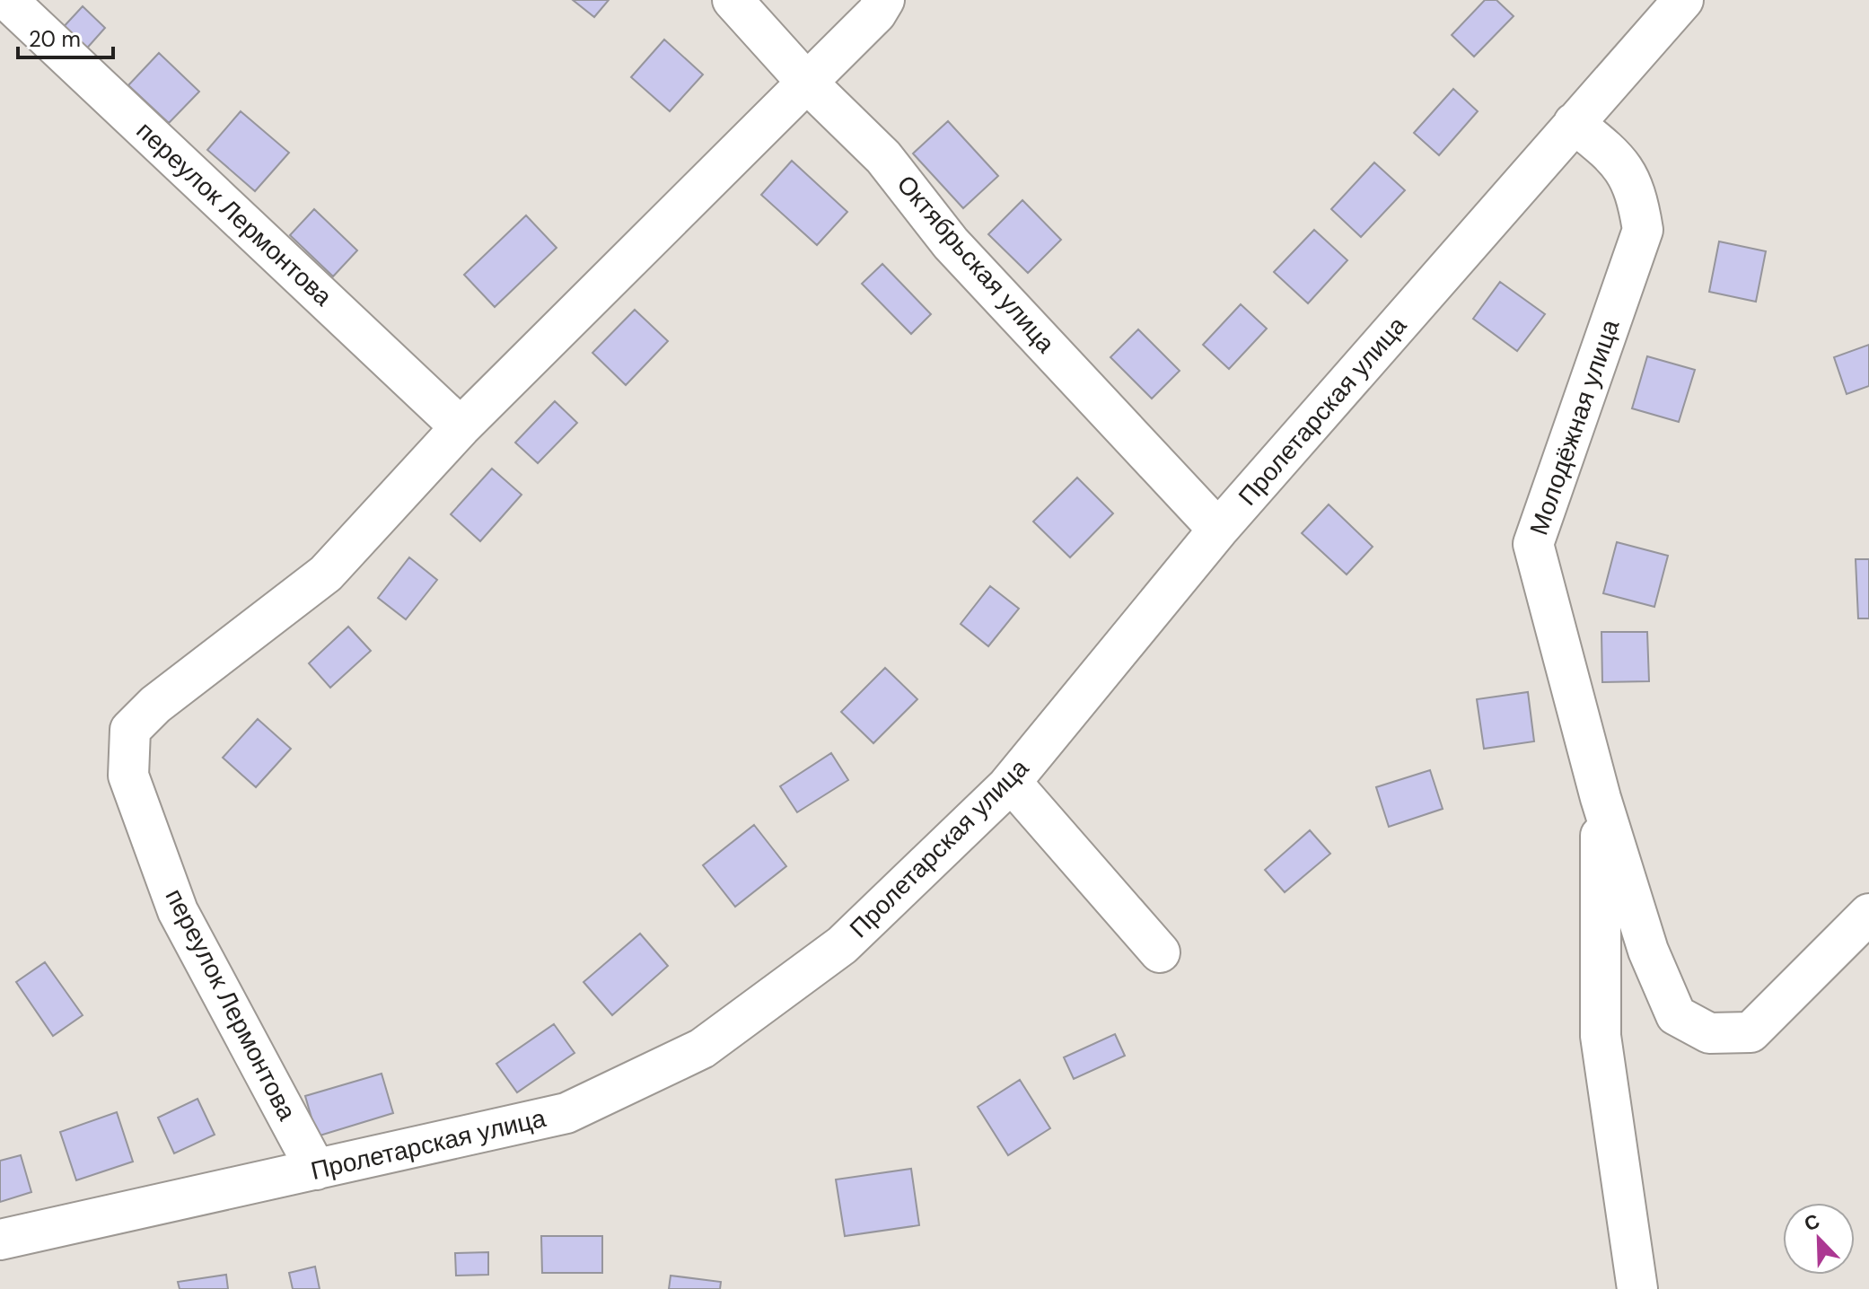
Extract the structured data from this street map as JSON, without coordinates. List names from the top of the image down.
{
  "streets": {
    "street": [
      "переулок Лермонтова",
      "Октябрьская улица",
      "Пролетарская улица",
      "Молодёжная улица"
    ]
  },
  "crossings": [
    ["переулок Лермонтова", "Октябрьская улица"],
    ["переулок Лермонтова", "Пролетарская улица"],
    ["Октябрьская улица", "Пролетарская улица"],
    ["Пролетарская улица", "Молодёжная улица"]
  ],
  "scale_bar": "20 m",
  "north": "top left"
}
